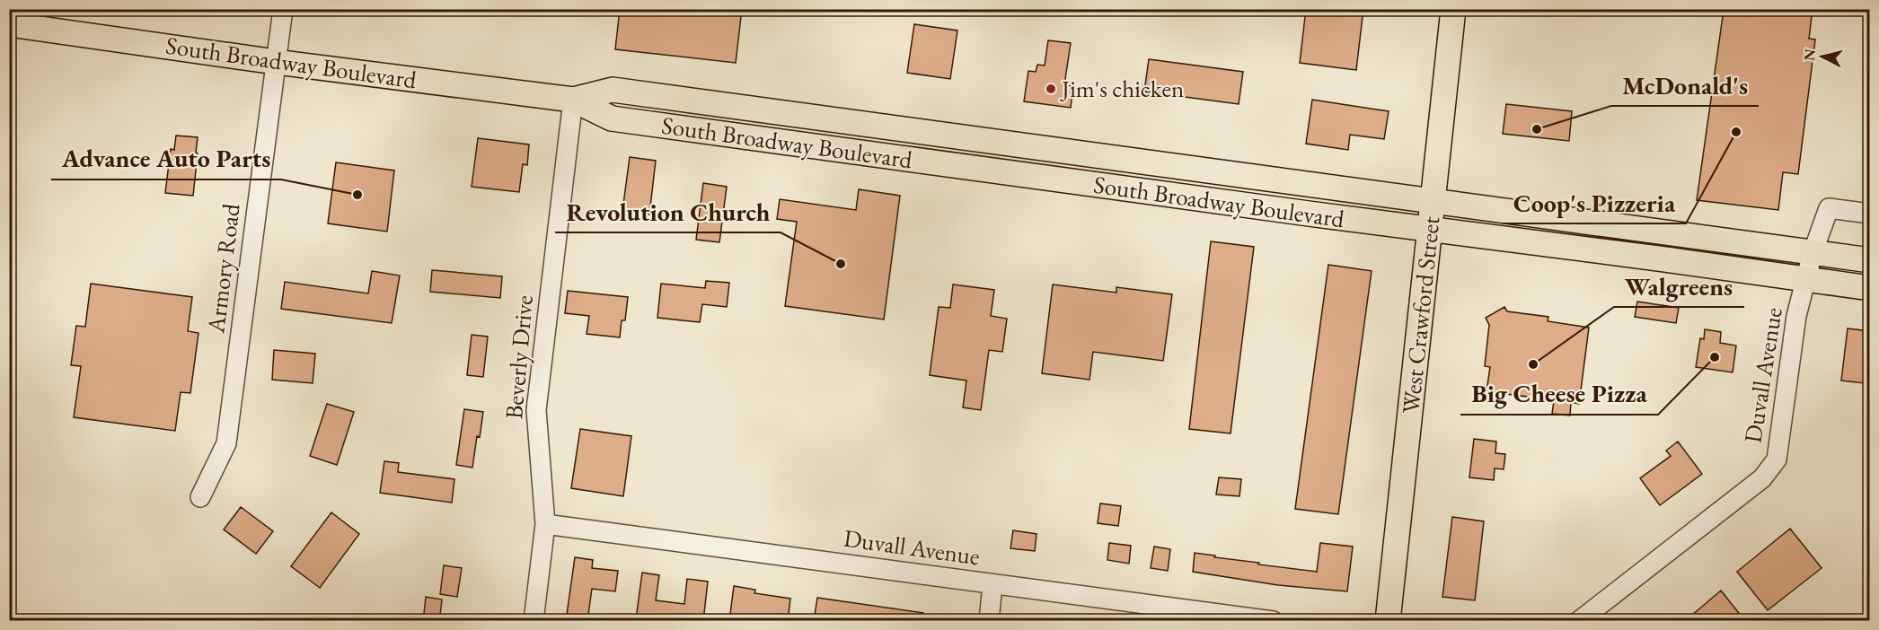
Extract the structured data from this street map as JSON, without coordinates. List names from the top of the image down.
{
  "streets": {
    "main road": ["South Broadway Boulevard", "West Crawford Street"],
    "street": ["Armory Road", "Beverly Drive", "Duvall Avenue"]
  },
  "crossings": [
    ["South Broadway Boulevard", "Armory Road"],
    ["South Broadway Boulevard", "West Crawford Street"],
    ["South Broadway Boulevard", "Beverly Drive"],
    ["South Broadway Boulevard", "Duvall Avenue"],
    ["Beverly Drive", "Duvall Avenue"]
  ],
  "places": [
    "Jim's chicken",
    "McDonald's",
    "Coop's Pizzeria",
    "Advance Auto Parts",
    "Revolution Church",
    "Big Cheese Pizza",
    "Walgreens"
  ],
  "north": "left"
}
